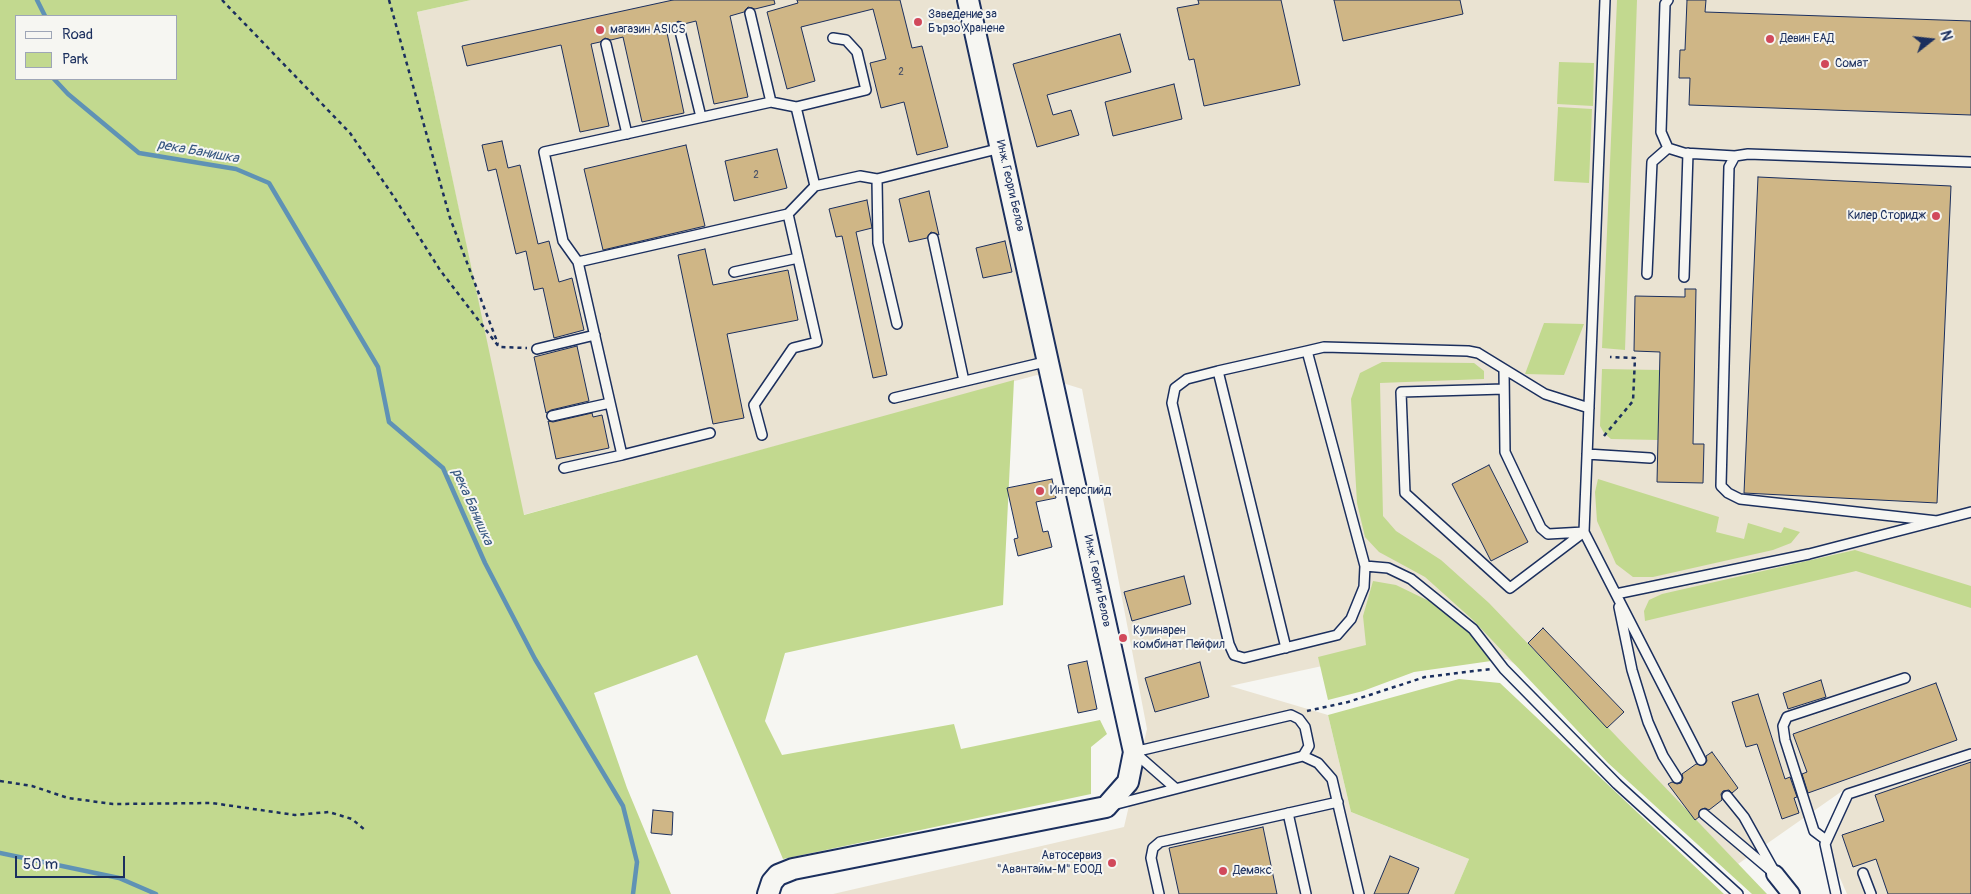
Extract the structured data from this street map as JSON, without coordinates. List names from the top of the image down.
{
  "streets": {
    "street": ["Инж. Георги Белов"]
  },
  "water": ["река Банишка"],
  "places": [
    "Заведение за Бързо Хранене",
    "магазин ASICS",
    "Девин ЕАД",
    "Сомат",
    "Килер Сторидж",
    "Интерспийд",
    "Кулинарен комбинат Пейфил",
    "Автосервиз \"Авантайм-М\" ЕООД",
    "Демакс"
  ],
  "house_numbers": ["2", "2"],
  "legend": ["Road", "Park"],
  "scale_bar": "50 m",
  "north": "right"
}
